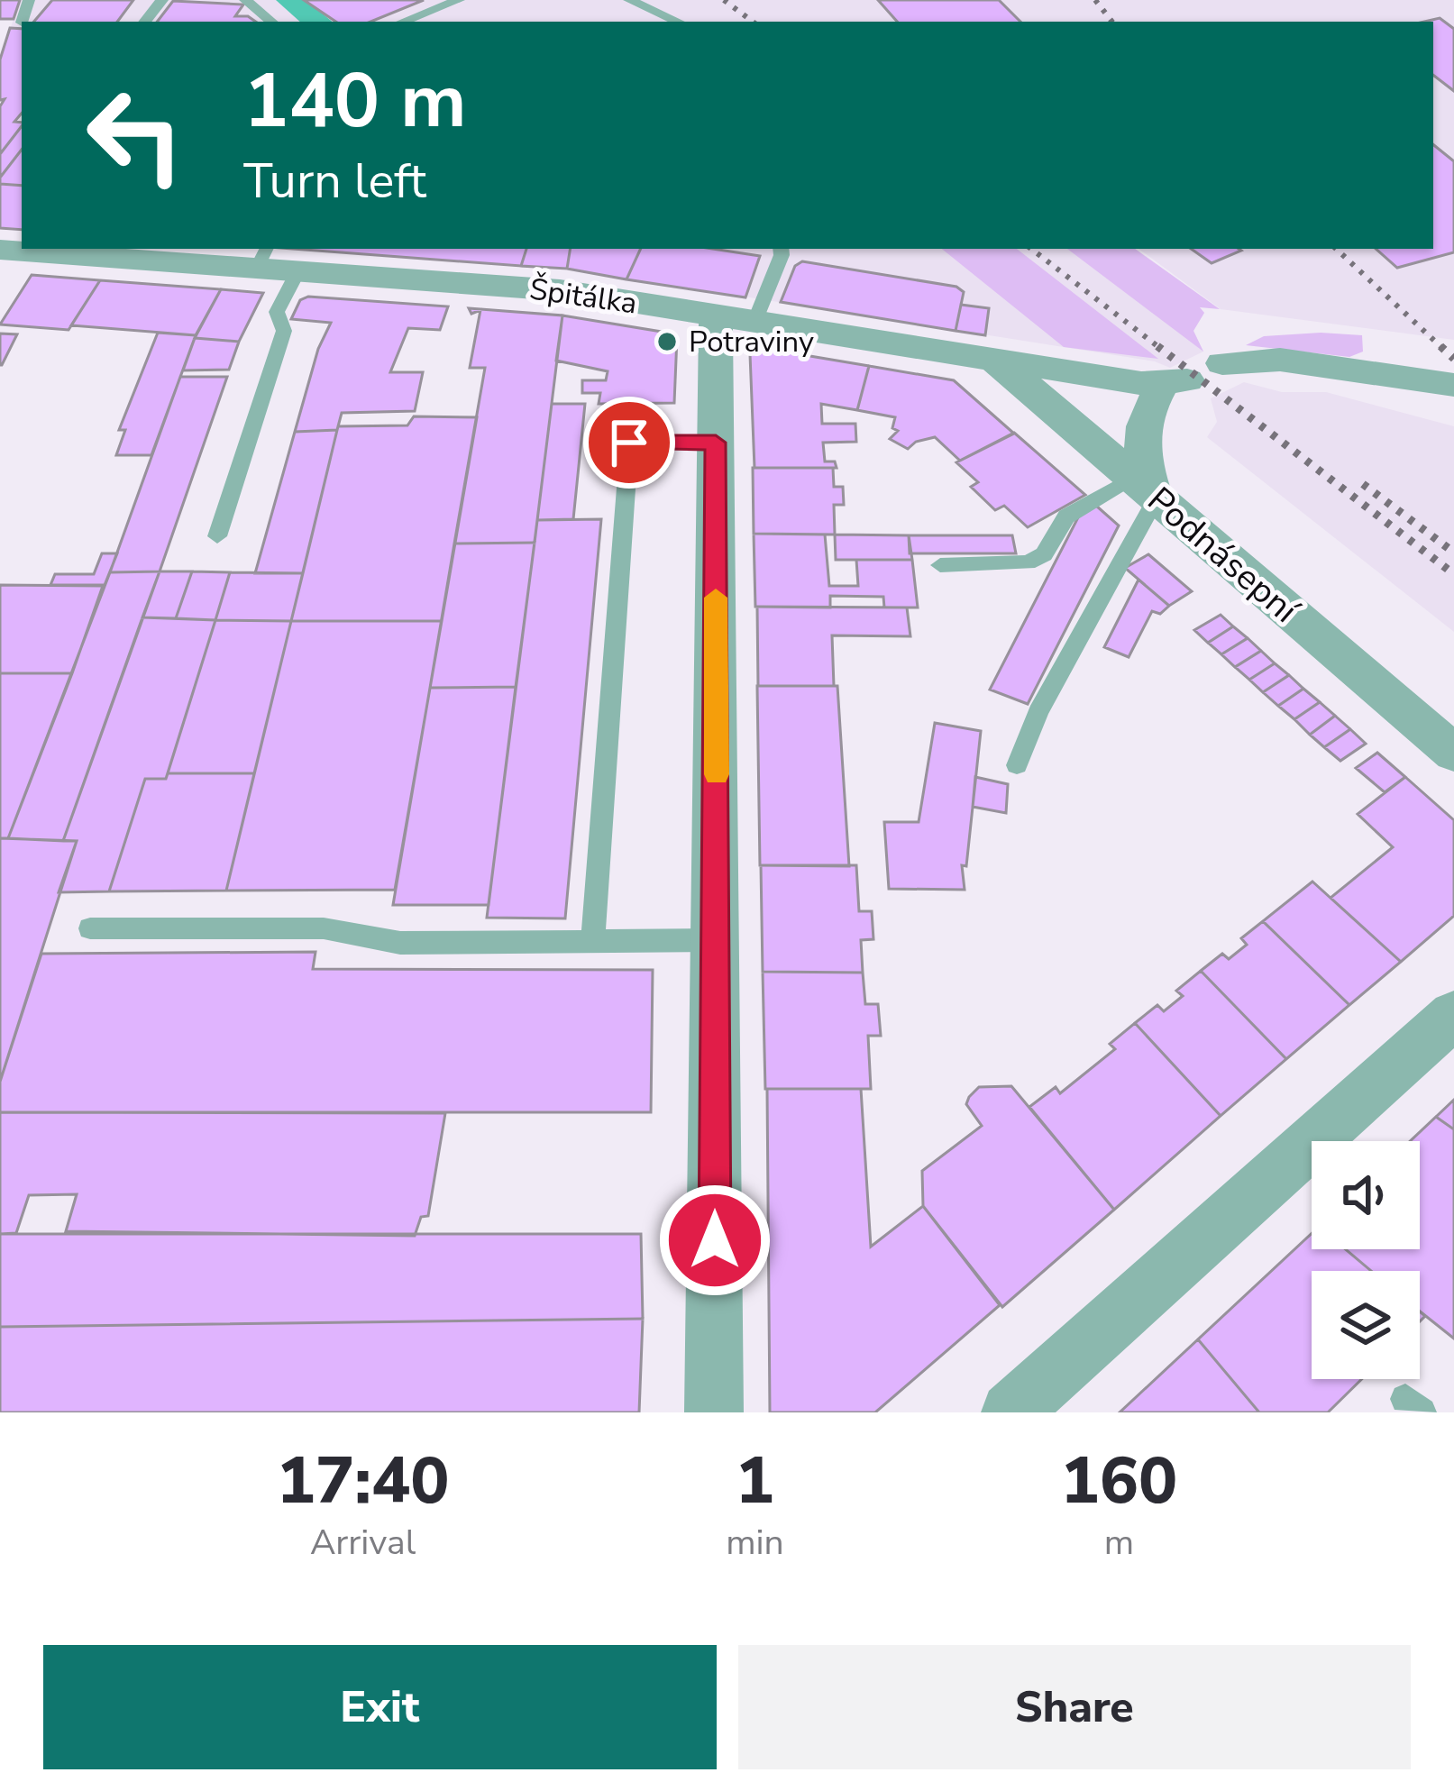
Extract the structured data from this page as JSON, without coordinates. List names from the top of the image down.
{
  "streets": {
    "street": ["Špitálka", "Podnásepní"]
  },
  "crossings": [
    ["Špitálka", "Podnásepní"]
  ],
  "places": ["Potraviny"],
  "page": {
    "turn": ["140 m", "Turn left"],
    "eta": [
      "17:40",
      "Arrival",
      "1",
      "min",
      "160",
      "m"
    ],
    "buttons": ["Exit", "Share"]
  }
}
